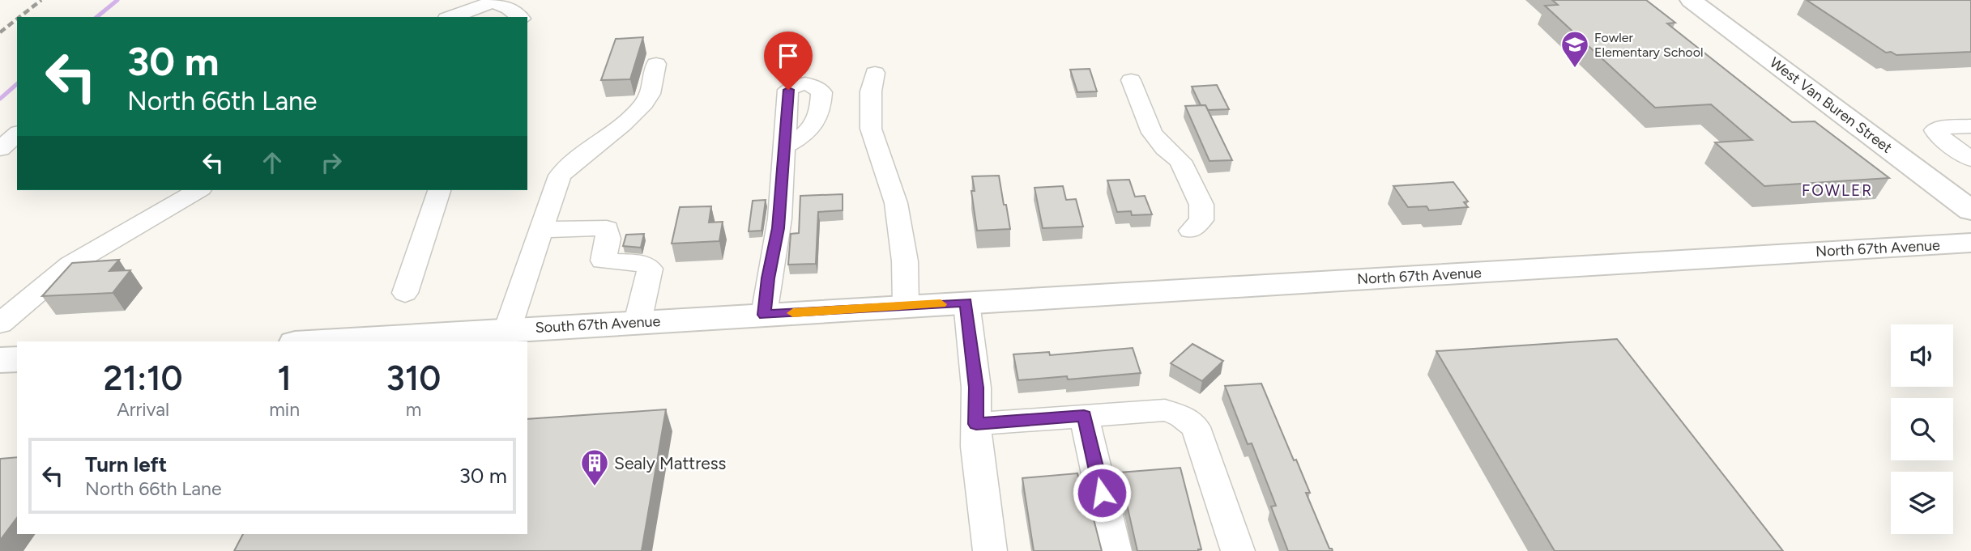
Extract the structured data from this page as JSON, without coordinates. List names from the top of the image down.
{
  "streets": {
    "main road": ["West Van Buren Street", "North 67th Avenue", "South 67th Avenue"]
  },
  "crossings": [
    ["North 67th Avenue", "South 67th Avenue"]
  ],
  "districts": ["FOWLER"],
  "places": {
    "school or university": ["Fowler Elementary School"],
    "building": ["Sealy Mattress"]
  },
  "page": {
    "turn": ["30 m", "North 66th Lane"],
    "eta": [
      "21:10",
      "Arrival",
      "1",
      "min",
      "310",
      "m"
    ],
    "list": [
      {
        "name": "Turn left",
        "note": "North 66th Lane",
        "value": "30 m"
      }
    ]
  }
}
